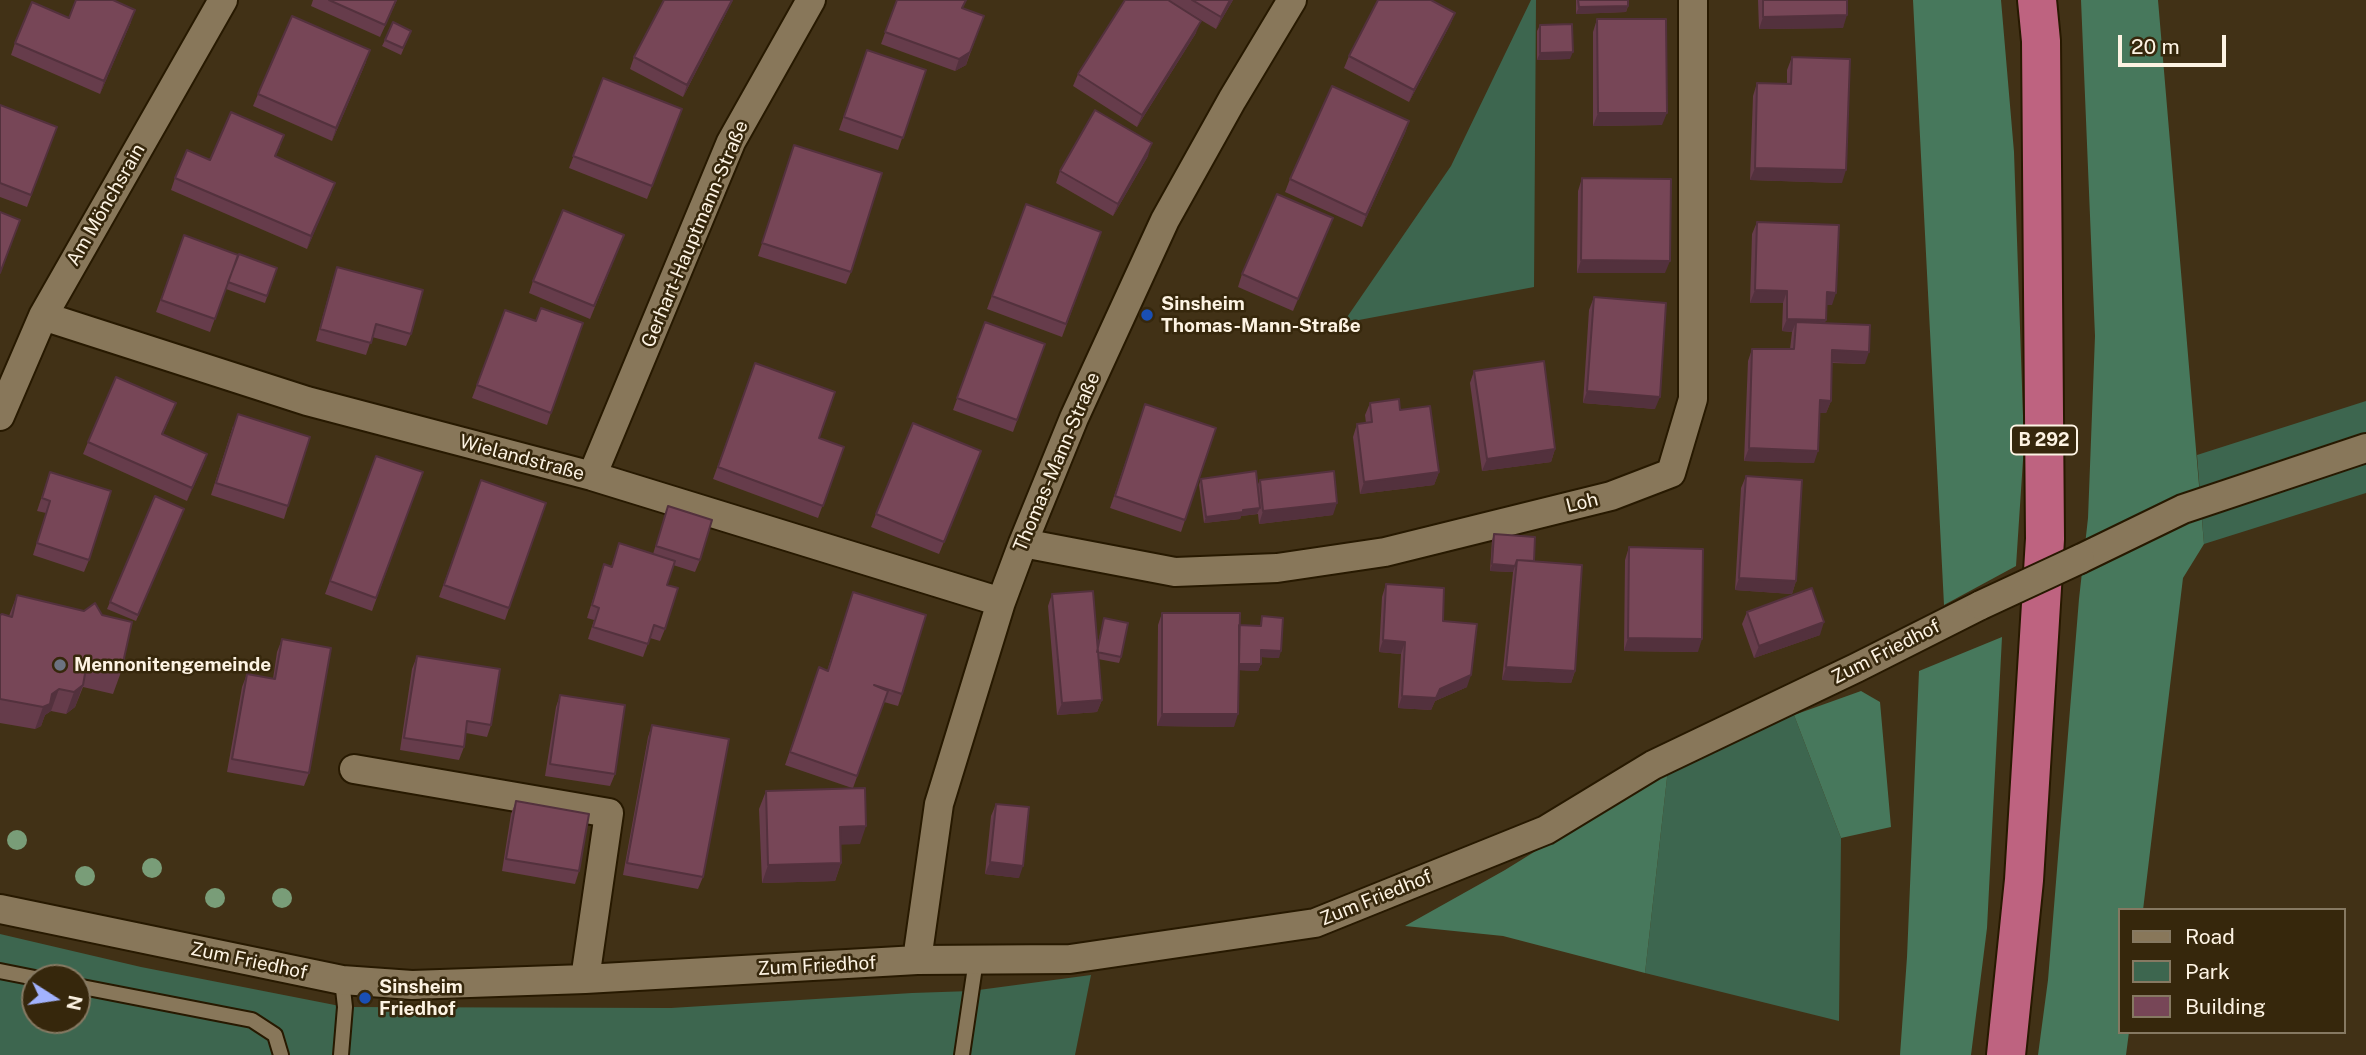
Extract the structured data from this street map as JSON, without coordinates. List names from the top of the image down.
{
  "streets": {
    "highway": ["B 292"],
    "street": [
      "Am Mönchsrain",
      "Gerhart-Hauptmann-Straße",
      "Wielandstraße",
      "Thomas-Mann-Straße",
      "Loh",
      "Zum Friedhof"
    ]
  },
  "crossings": [
    ["Am Mönchsrain", "Wielandstraße"],
    ["Gerhart-Hauptmann-Straße", "Wielandstraße"],
    ["Wielandstraße", "Thomas-Mann-Straße"],
    ["Thomas-Mann-Straße", "Loh"],
    ["Thomas-Mann-Straße", "Zum Friedhof"]
  ],
  "places": ["Sinsheim Thomas-Mann-Straße", "Mennonitengemeinde", "Sinsheim Friedhof"],
  "legend": ["Road", "Park", "Building"],
  "scale_bar": "20 m",
  "north": "right"
}
